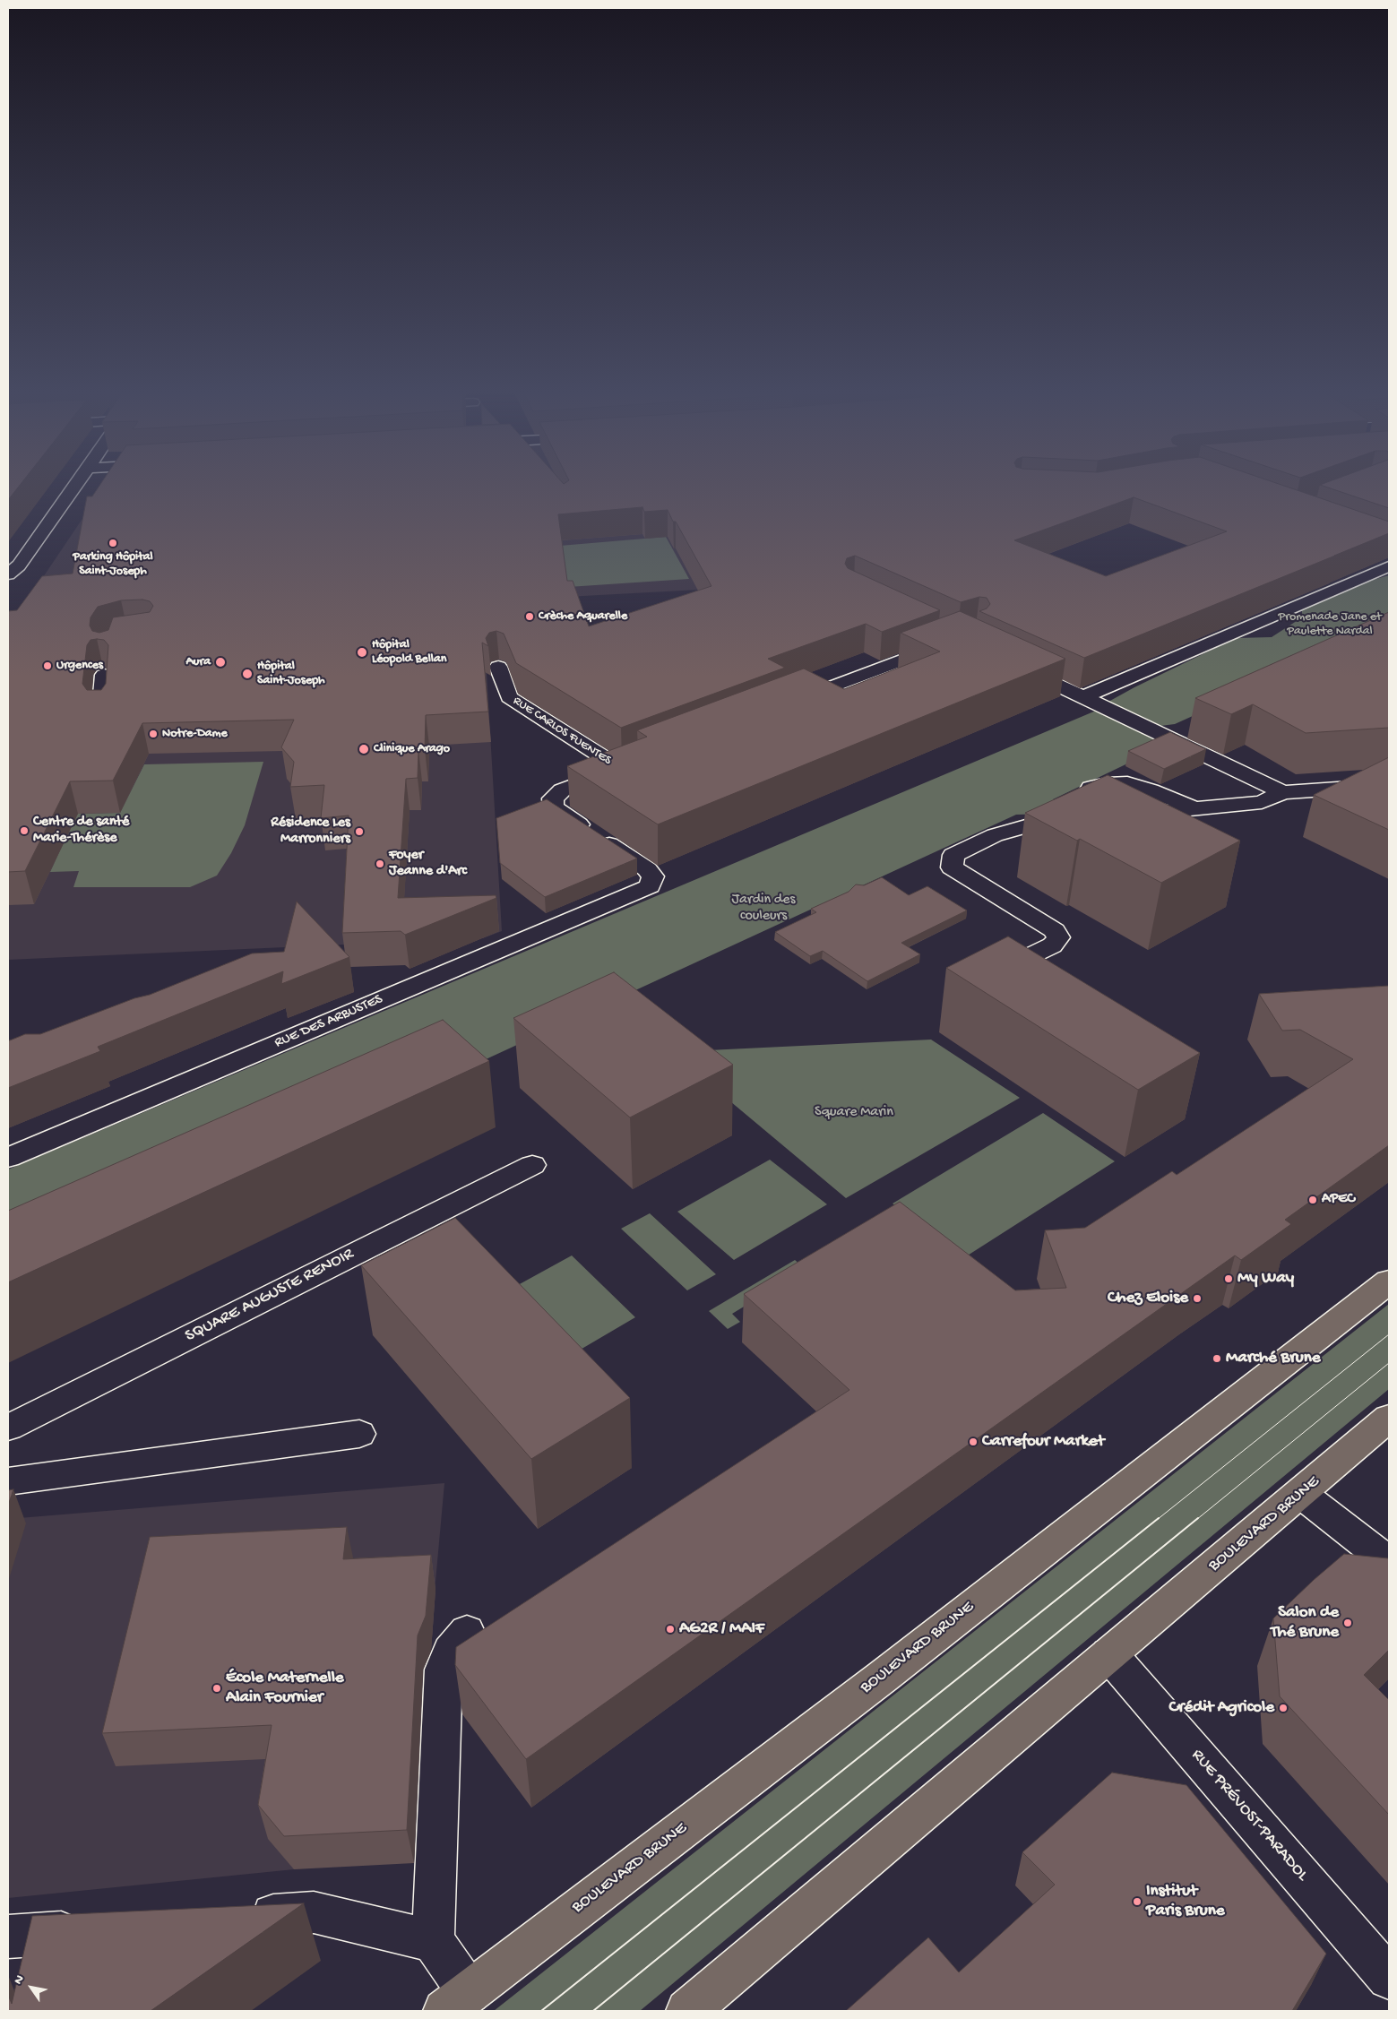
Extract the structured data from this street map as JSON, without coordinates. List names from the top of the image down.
{
  "streets": {
    "main road": ["BOULEVARD BRUNE"],
    "street": [
      "RUE CARLOS FUENTES",
      "RUE DES ARBUSTES",
      "SQUARE AUGUSTE RENOIR",
      "RUE PRÉVOST-PARADOL"
    ]
  },
  "crossings": [
    ["RUE CARLOS FUENTES", "RUE DES ARBUSTES"],
    ["BOULEVARD BRUNE", "RUE PRÉVOST-PARADOL"]
  ],
  "parks": ["Promenade Jane et Paulette Nardal", "Jardin des couleurs", "Square Marin"],
  "places": [
    "Parking Hôpital Saint-Joseph",
    "Crèche Aquarelle",
    "Hôpital Léopold Bellan",
    "Aura",
    "Urgences",
    "Hôpital Saint-Joseph",
    "Notre-Dame",
    "Clinique Arago",
    "Centre de santé Marie-Thérèse",
    "Résidence Les Marronniers",
    "Foyer Jeanne d'Arc",
    "APEC",
    "My Way",
    "Chez Eloise",
    "Marché Brune",
    "Carrefour Market",
    "Salon de Thé Brune",
    "AG2R / MAIF",
    "École Maternelle Alain Fournier",
    "Crédit Agricole",
    "Institut Paris Brune"
  ],
  "north": "top left"
}
